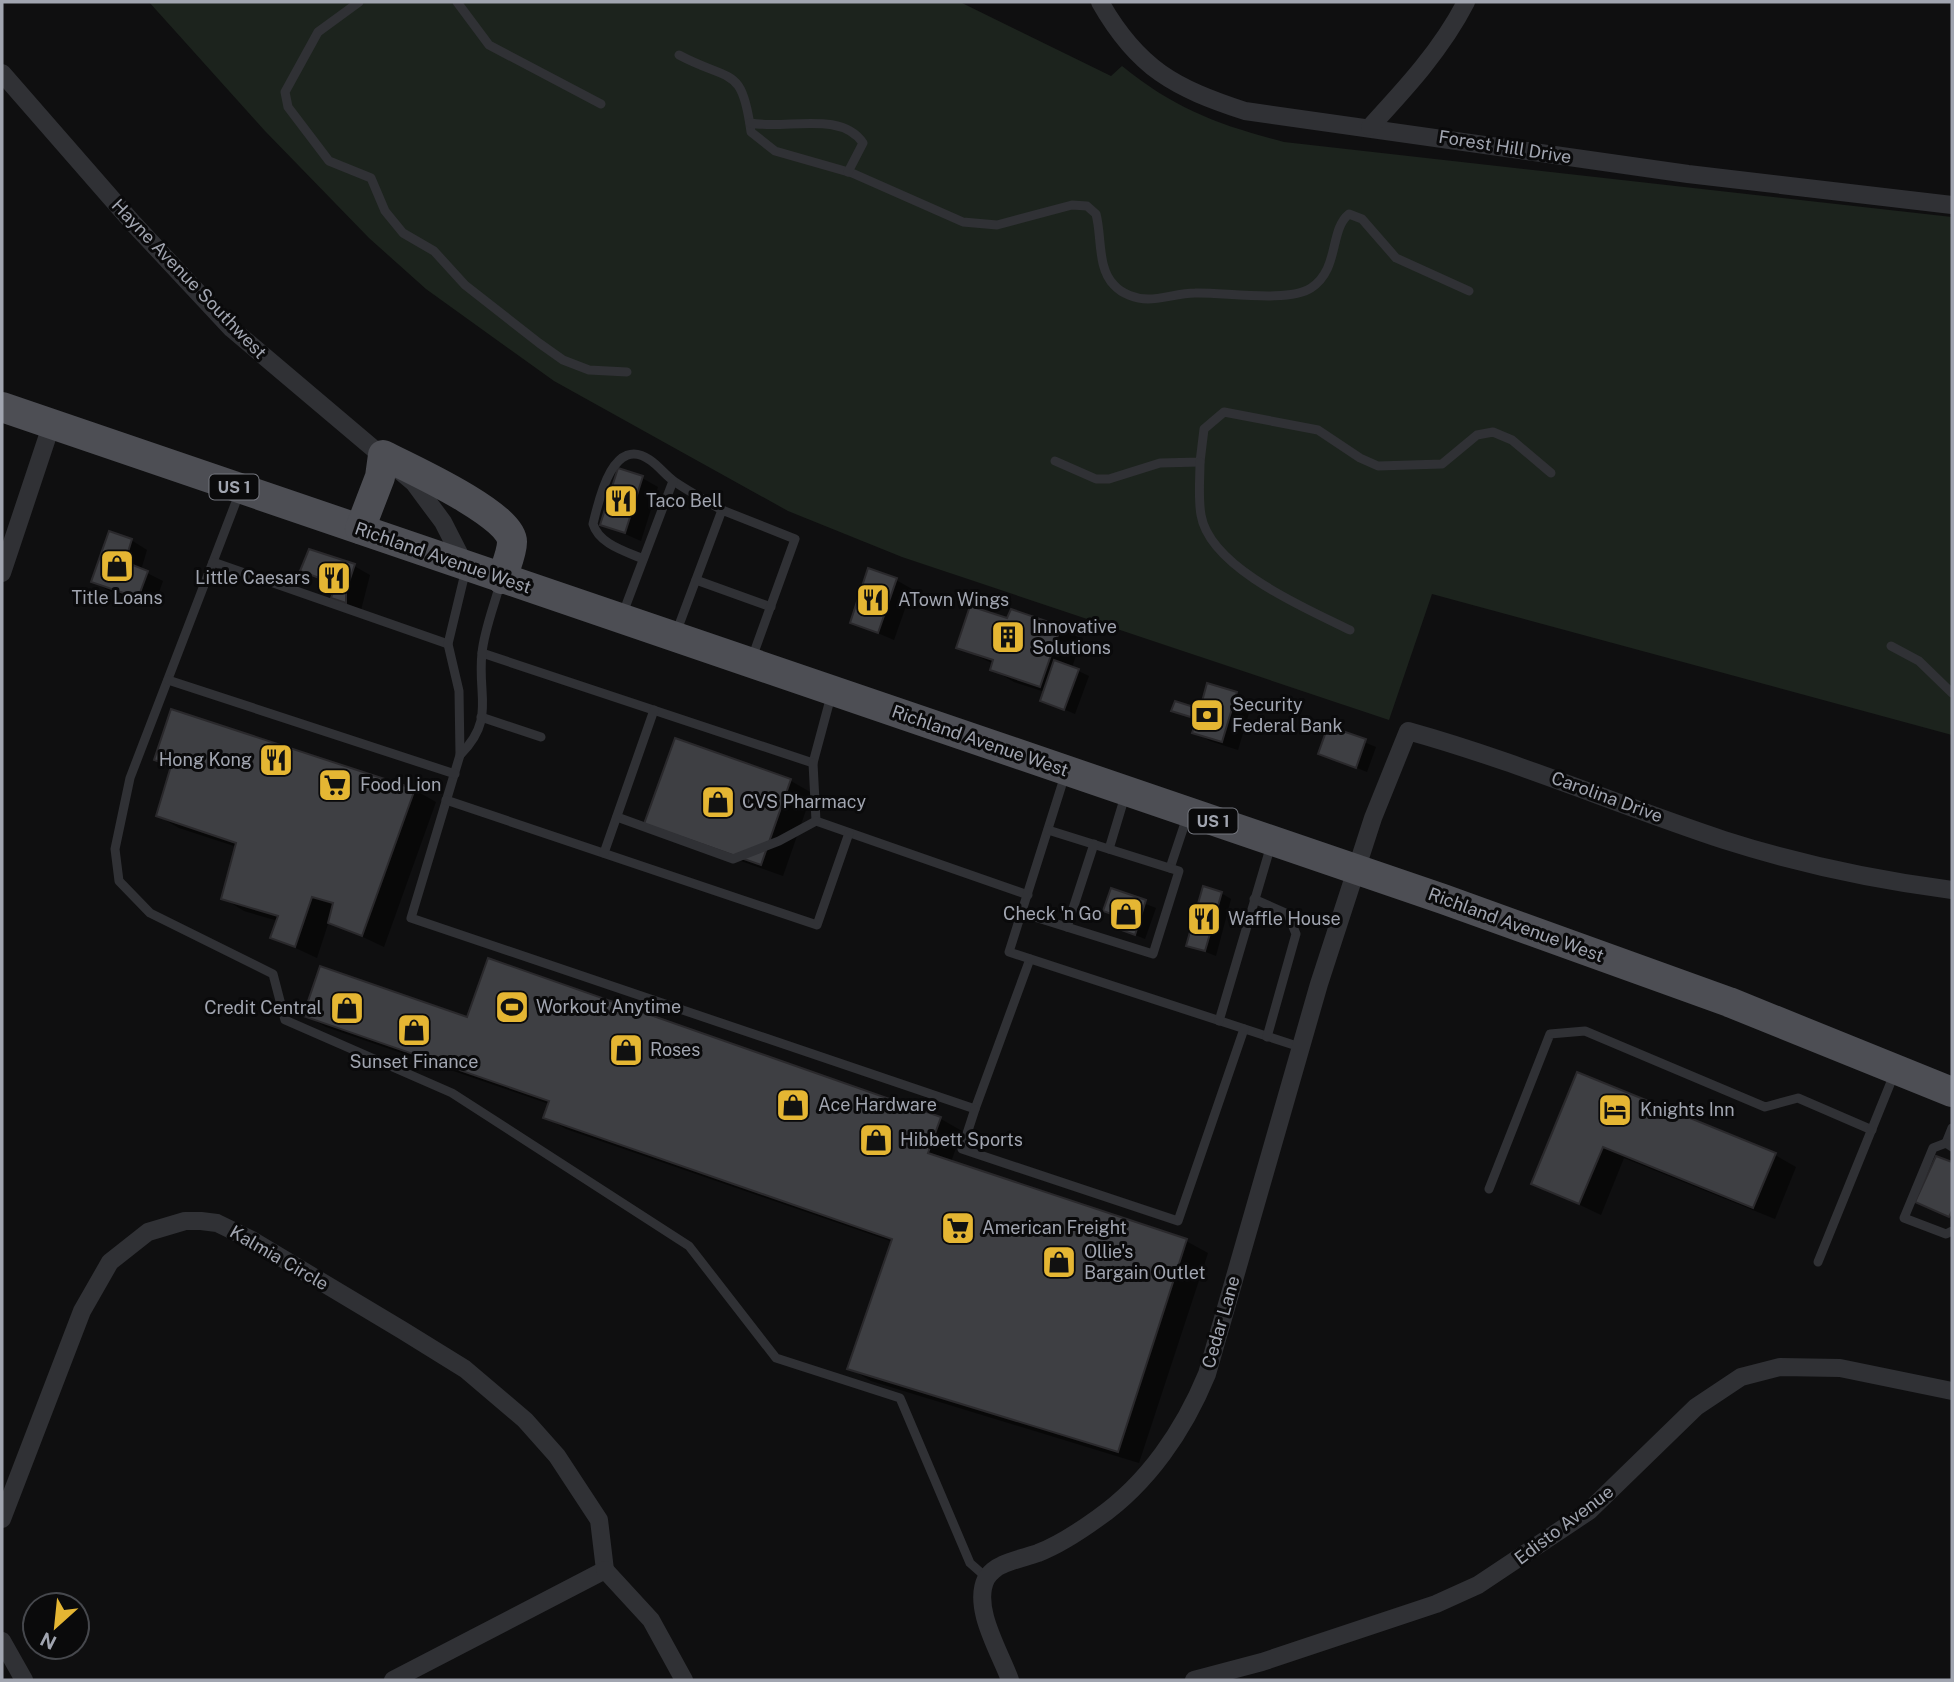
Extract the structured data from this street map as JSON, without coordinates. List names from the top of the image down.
{
  "streets": {
    "main road": ["US 1", "Richland Avenue West"],
    "street": [
      "Forest Hill Drive",
      "Hayne Avenue Southwest",
      "Carolina Drive",
      "Kalmia Circle",
      "Cedar Lane",
      "Edisto Avenue"
    ]
  },
  "crossings": [
    ["Hayne Avenue Southwest", "Richland Avenue West"],
    ["Richland Avenue West", "Carolina Drive"],
    ["Richland Avenue West", "Cedar Lane"],
    ["Carolina Drive", "Cedar Lane"]
  ],
  "places": {
    "restaurant": [
      "Taco Bell",
      "Little Caesars",
      "ATown Wings",
      "Hong Kong",
      "Waffle House"
    ],
    "shop": [
      "Title Loans",
      "CVS Pharmacy",
      "Check 'n Go",
      "Credit Central",
      "Sunset Finance",
      "Roses",
      "Ace Hardware",
      "Hibbett Sports",
      "Ollie's Bargain Outlet"
    ],
    "building": ["Innovative Solutions"],
    "bank": ["Security Federal Bank"],
    "supermarket": ["Food Lion", "American Freight"],
    "sports": ["Workout Anytime"],
    "hotel": ["Knights Inn"]
  },
  "north": "bottom left"
}
